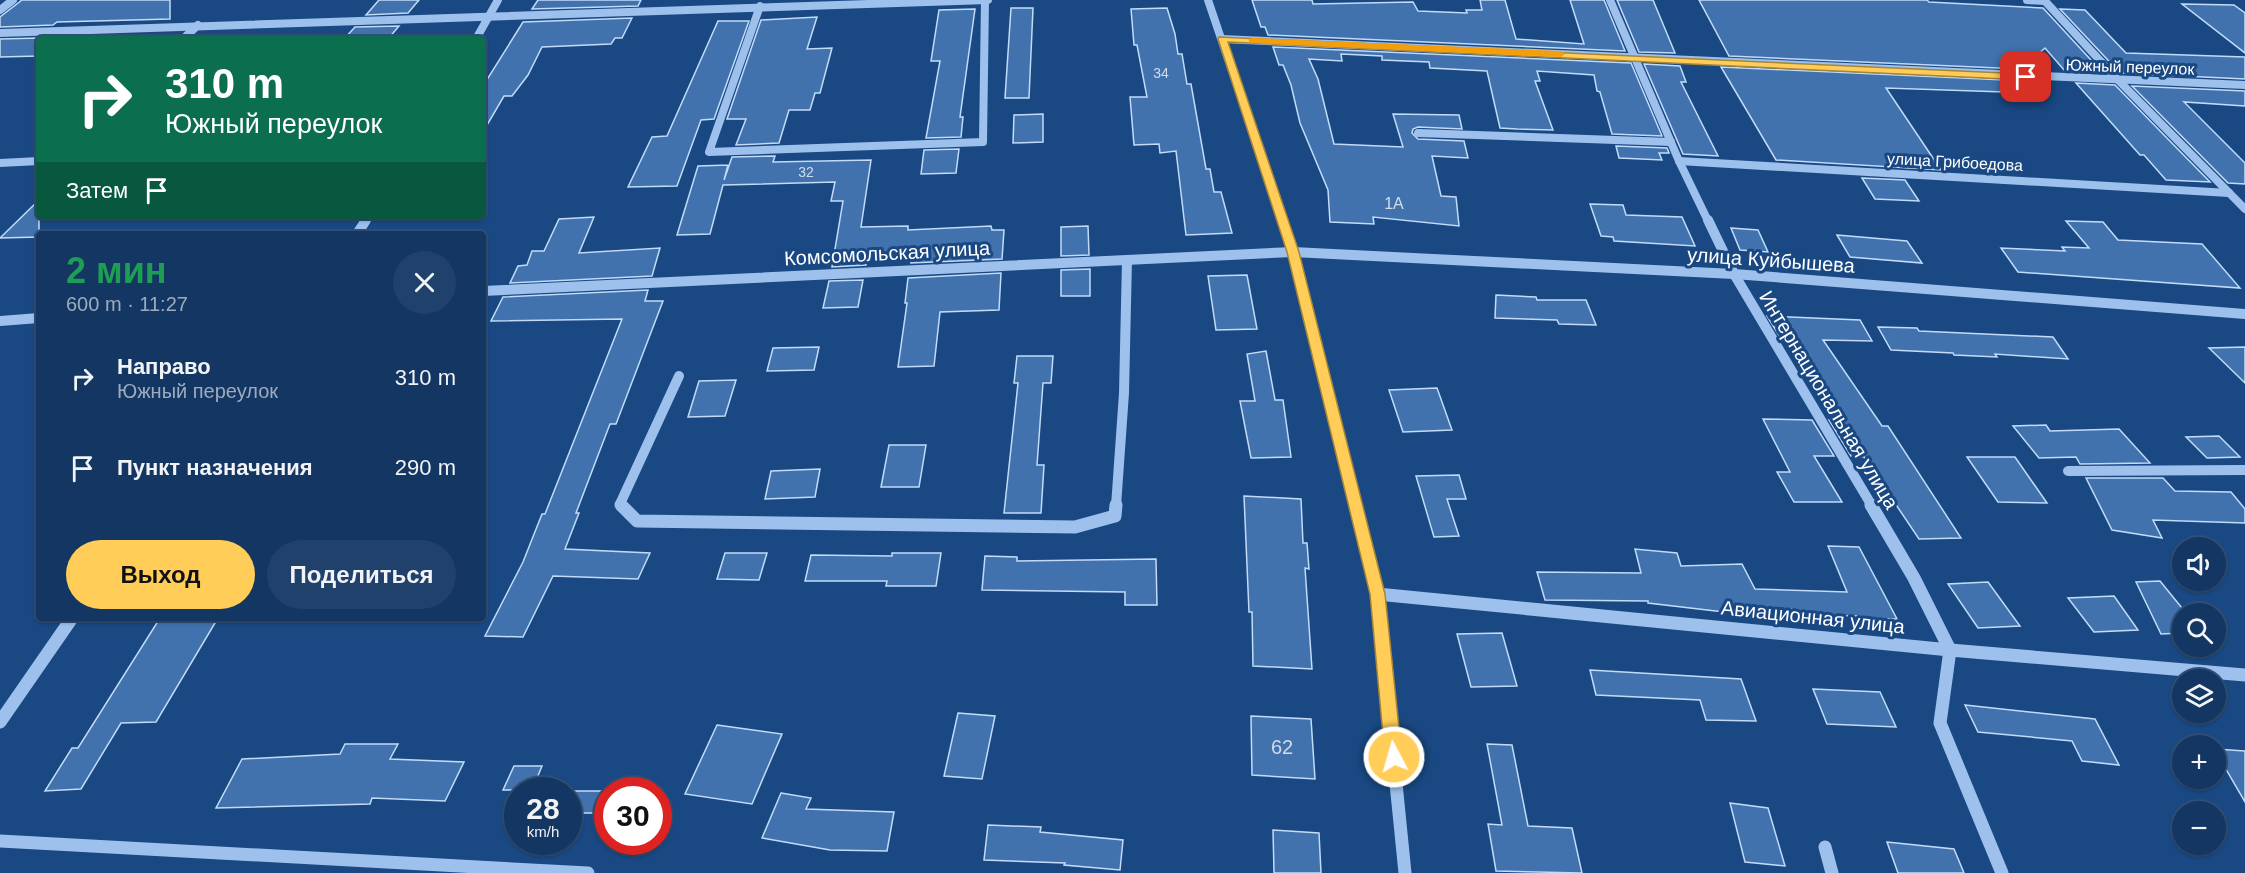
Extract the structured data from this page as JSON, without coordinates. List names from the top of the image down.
{
  "streets": {
    "street": [
      "Южный переулок",
      "улица Грибоедова",
      "Комсомольская улица",
      "улица Куйбышева",
      "Интернациональная улица",
      "Авиационная улица"
    ]
  },
  "crossings": [
    ["Южный переулок", "Интернациональная улица"],
    ["улица Грибоедова", "Интернациональная улица"],
    ["Комсомольская улица", "улица Куйбышева"],
    ["улица Куйбышева", "Интернациональная улица"],
    ["Интернациональная улица", "Авиационная улица"]
  ],
  "house_numbers": [
    "34",
    "32",
    "1А",
    "62"
  ],
  "page": {
    "turn": ["310 m", "Южный переулок"],
    "then": "Затем",
    "heading": ["2 мин", "600 m · 11:27"],
    "list": [
      {
        "name": "Направо",
        "note": "Южный переулок",
        "value": "310 m"
      },
      {
        "name": "Пункт назначения",
        "value": "290 m"
      }
    ],
    "buttons": ["Выход", "Поделиться"],
    "map_buttons": ["+", "−"],
    "speed": "28 km/h",
    "limit": "30"
  }
}
